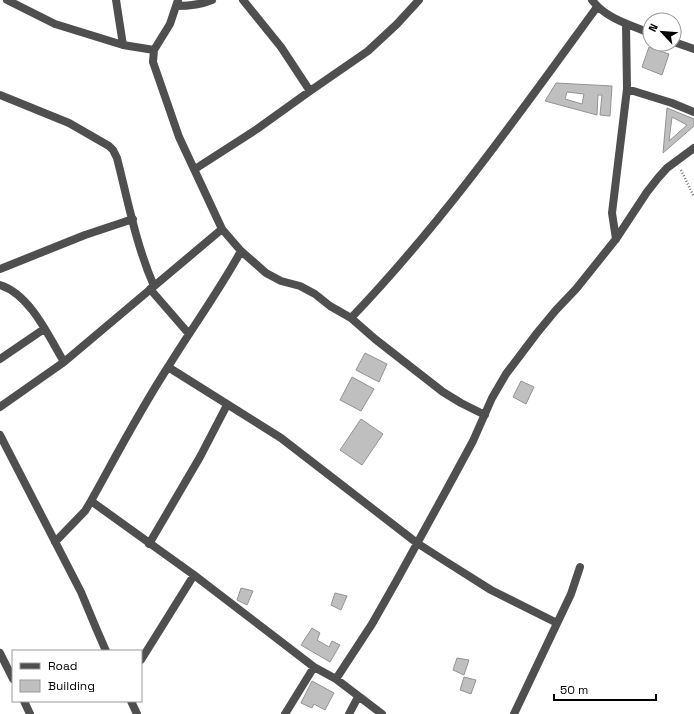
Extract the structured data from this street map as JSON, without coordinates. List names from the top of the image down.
{
  "legend": ["Road", "Building"],
  "scale_bar": "50 m",
  "north": "top left"
}
